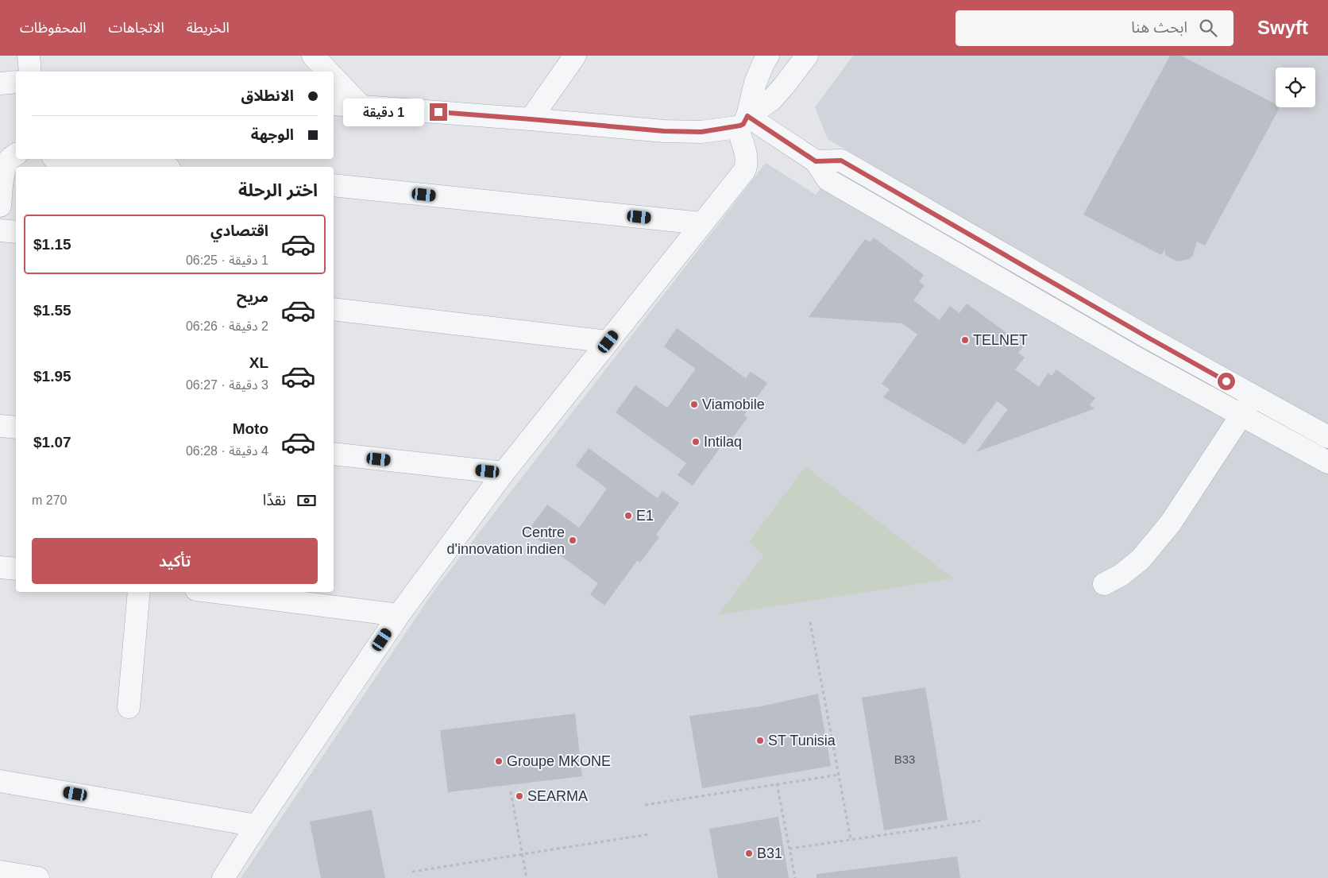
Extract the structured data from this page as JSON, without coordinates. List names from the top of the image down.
{
  "places": [
    "TELNET",
    "Viamobile",
    "Intilaq",
    "E1",
    "Centre d'innovation indien",
    "ST Tunisia",
    "Groupe MKONE",
    "SEARMA",
    "B31"
  ],
  "house_numbers": ["B33"],
  "page": {
    "header": "Swyft",
    "search": "ابحث هنا",
    "nav": ["الخريطة", "الاتجاهات", "المحفوظات"],
    "banner": ["الانطلاق", "الوجهة"],
    "bubble": "1 دقيقة",
    "heading": "اختر الرحلة",
    "list": [
      {
        "name": "اقتصادي",
        "note": "1 دقيقة · 06:25",
        "value": "$1.15"
      },
      {
        "name": "مريح",
        "note": "2 دقيقة · 06:26",
        "value": "$1.55"
      },
      {
        "name": "XL",
        "note": "3 دقيقة · 06:27",
        "value": "$1.95"
      },
      {
        "name": "Moto",
        "note": "4 دقيقة · 06:28",
        "value": "$1.07"
      }
    ],
    "pay": ["نقدًا", "270 m"],
    "buttons": "تأكيد"
  }
}
